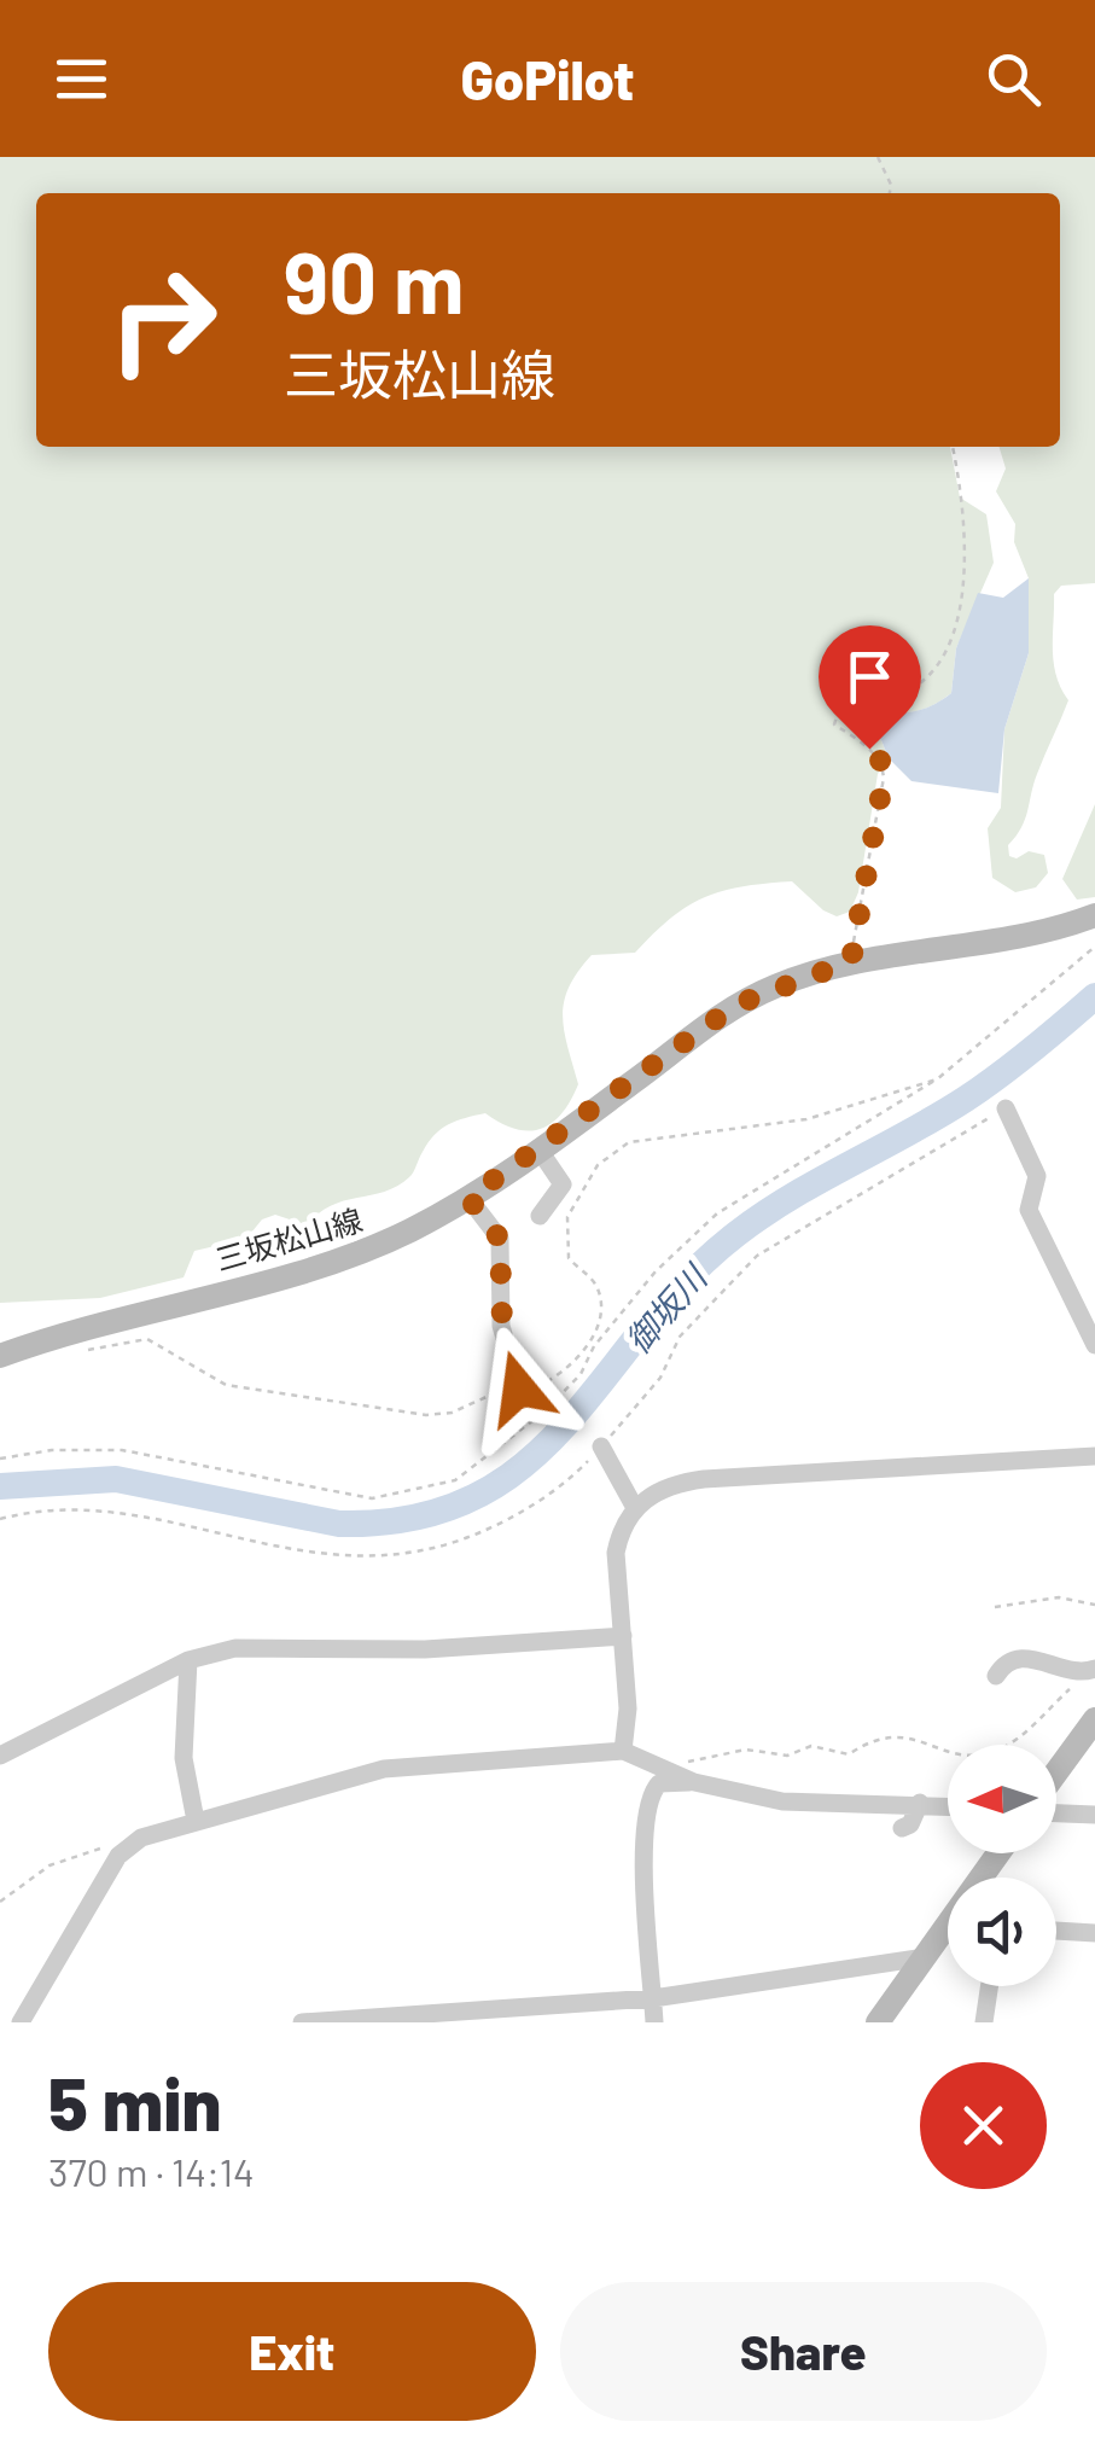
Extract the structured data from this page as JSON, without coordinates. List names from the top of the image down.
{
  "streets": {
    "main road": ["三坂松山線"]
  },
  "water": ["御坂川"],
  "north": "left",
  "page": {
    "header": "GoPilot",
    "turn": ["90 m", "三坂松山線"],
    "heading": ["5 min", "370 m · 14:14"],
    "buttons": ["Exit", "Share"]
  }
}
